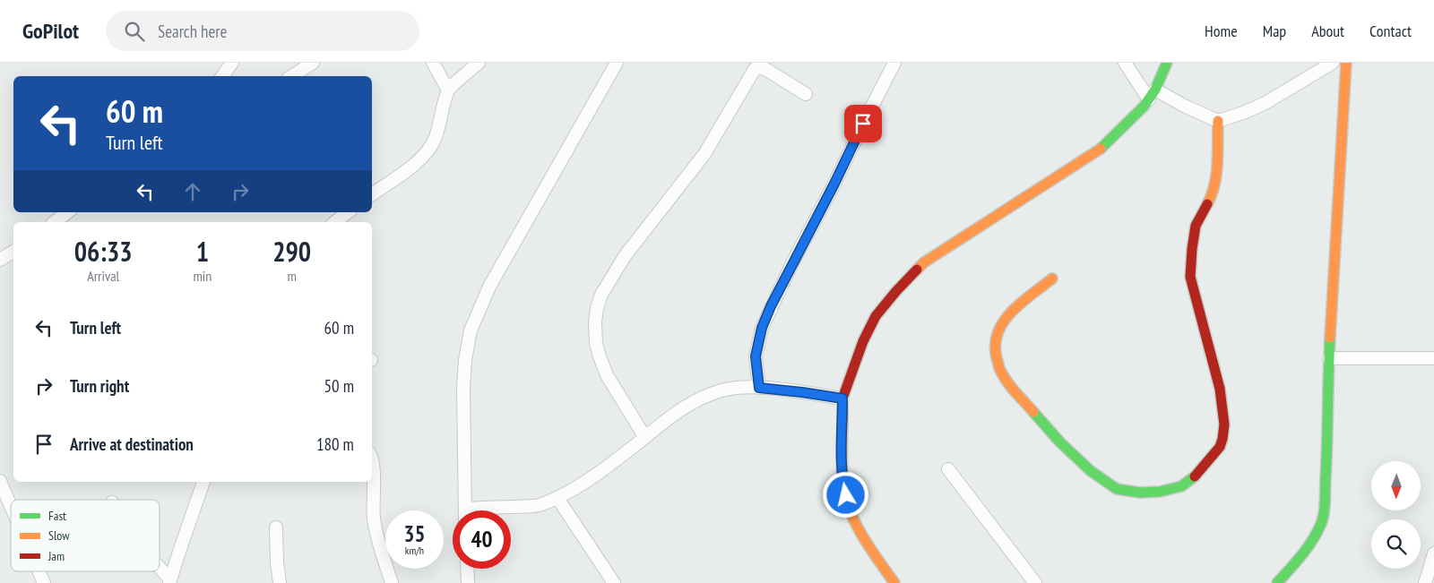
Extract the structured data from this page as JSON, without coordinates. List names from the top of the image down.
{
  "legend": ["Fast", "Slow", "Jam"],
  "north": "bottom",
  "page": {
    "header": "GoPilot",
    "search": "Search here",
    "nav": [
      "Home",
      "Map",
      "About",
      "Contact"
    ],
    "turn": ["60 m", "Turn left"],
    "eta": [
      "06:33",
      "Arrival",
      "1",
      "min",
      "290",
      "m"
    ],
    "list": [
      {
        "name": "Turn left",
        "value": "60 m"
      },
      {
        "name": "Turn right",
        "value": "50 m"
      },
      {
        "name": "Arrive at destination",
        "value": "180 m"
      }
    ],
    "speed": "35 km/h",
    "limit": "40"
  }
}
